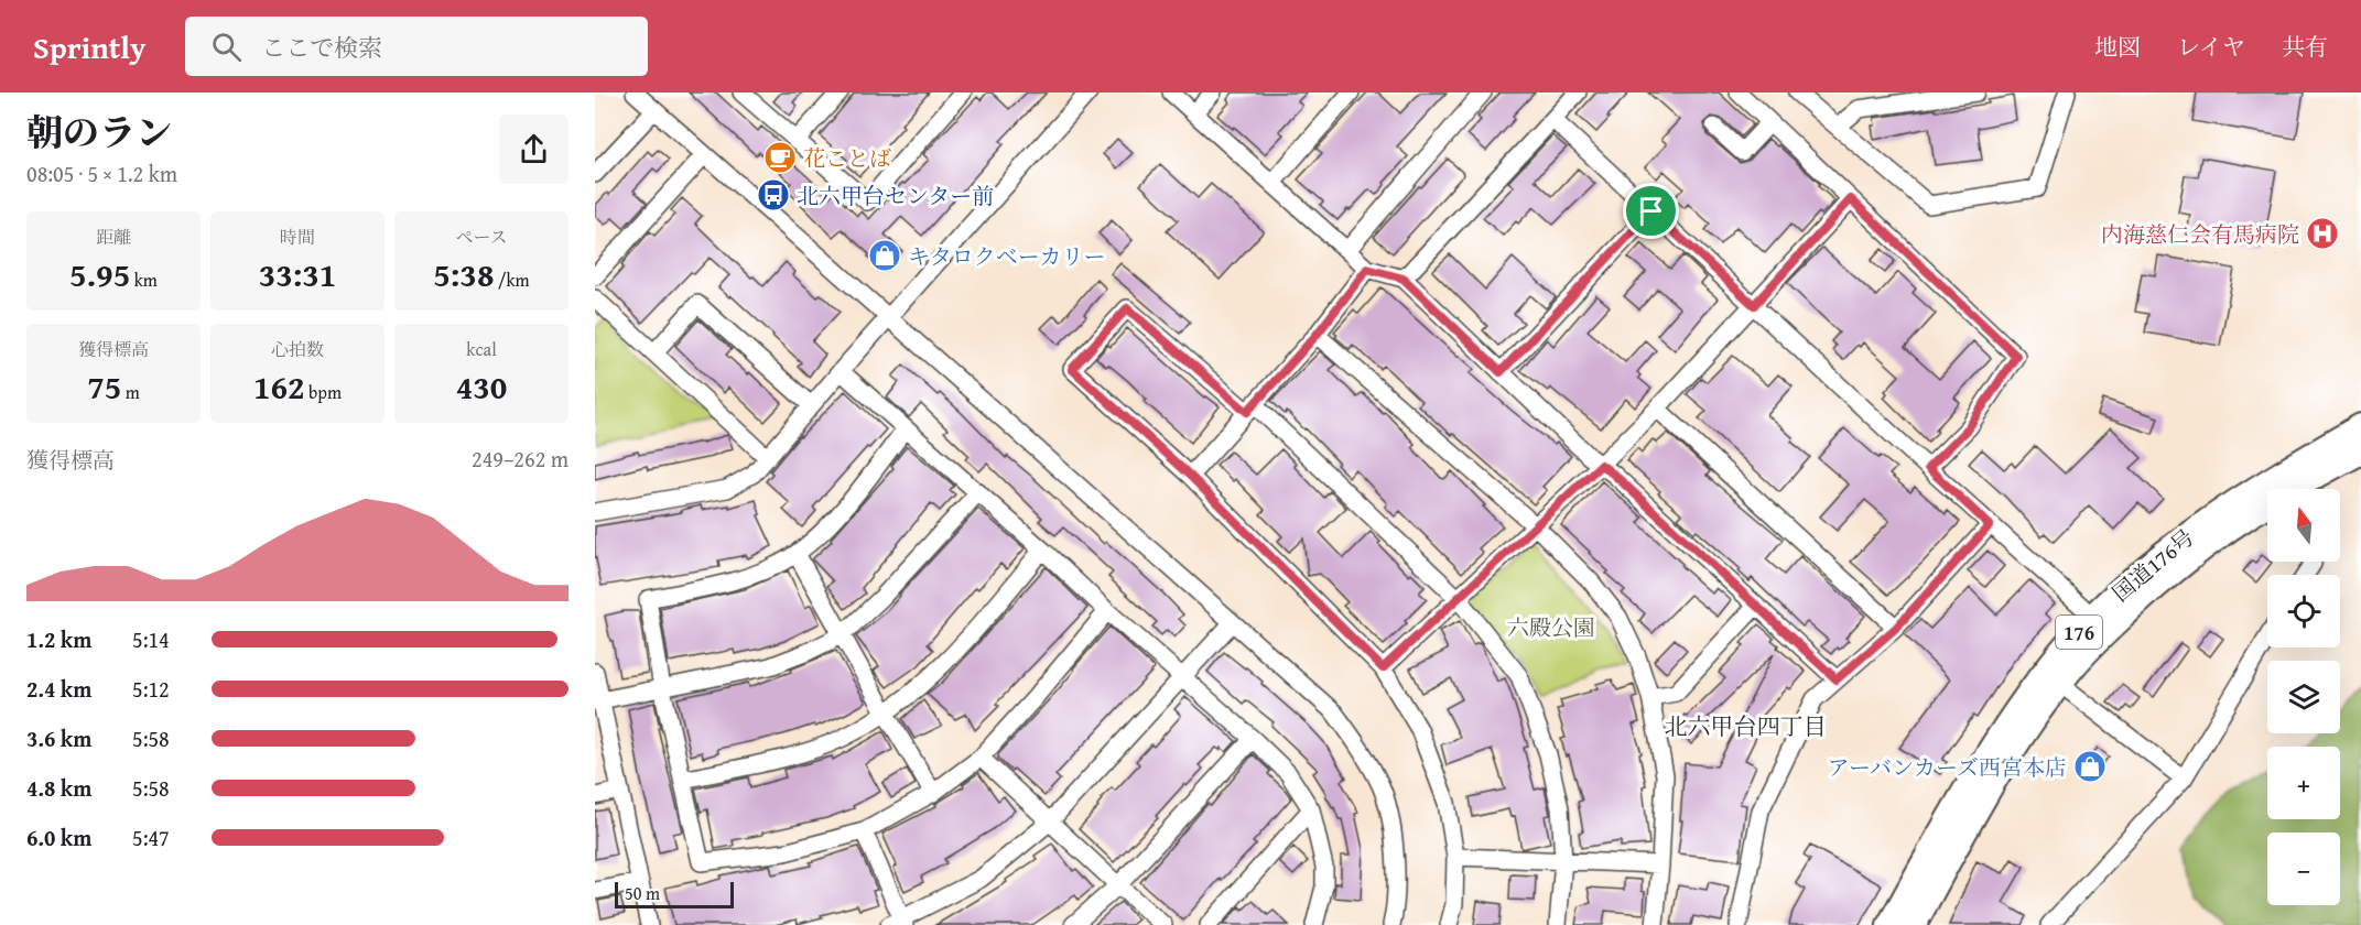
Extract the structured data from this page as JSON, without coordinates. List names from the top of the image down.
{
  "streets": {
    "highway": ["国道176号", "176"]
  },
  "districts": ["北六甲台四丁目"],
  "parks": ["六殿公園"],
  "places": {
    "cafe": ["花ことば"],
    "bus stop": ["北六甲台センター前"],
    "hospital": ["内海慈仁会有馬病院"],
    "shop": ["キタロクベーカリー", "アーバンカーズ西宮本店"]
  },
  "scale_bar": "50 m",
  "north": "top",
  "page": {
    "header": "Sprintly",
    "search": "ここで検索",
    "nav": ["地図", "レイヤ", "共有"],
    "heading": ["朝のラン", "08:05 · 5 × 1.2 km"],
    "stats": [
      ["距離", "5.95 km"],
      ["時間", "33:31"],
      ["ペース", "5:38 /km"],
      ["獲得標高", "75 m"],
      ["心拍数", "162 bpm"],
      ["kcal", "430"]
    ],
    "chart": ["獲得標高", "249–262 m"],
    "map_buttons": ["+", "−"],
    "list": [
      {
        "name": "1.2 km",
        "note": "5:14"
      },
      {
        "name": "2.4 km",
        "note": "5:12"
      },
      {
        "name": "3.6 km",
        "note": "5:58"
      },
      {
        "name": "4.8 km",
        "note": "5:58"
      },
      {
        "name": "6.0 km",
        "note": "5:47"
      }
    ],
    "scale": "50 m"
  }
}
